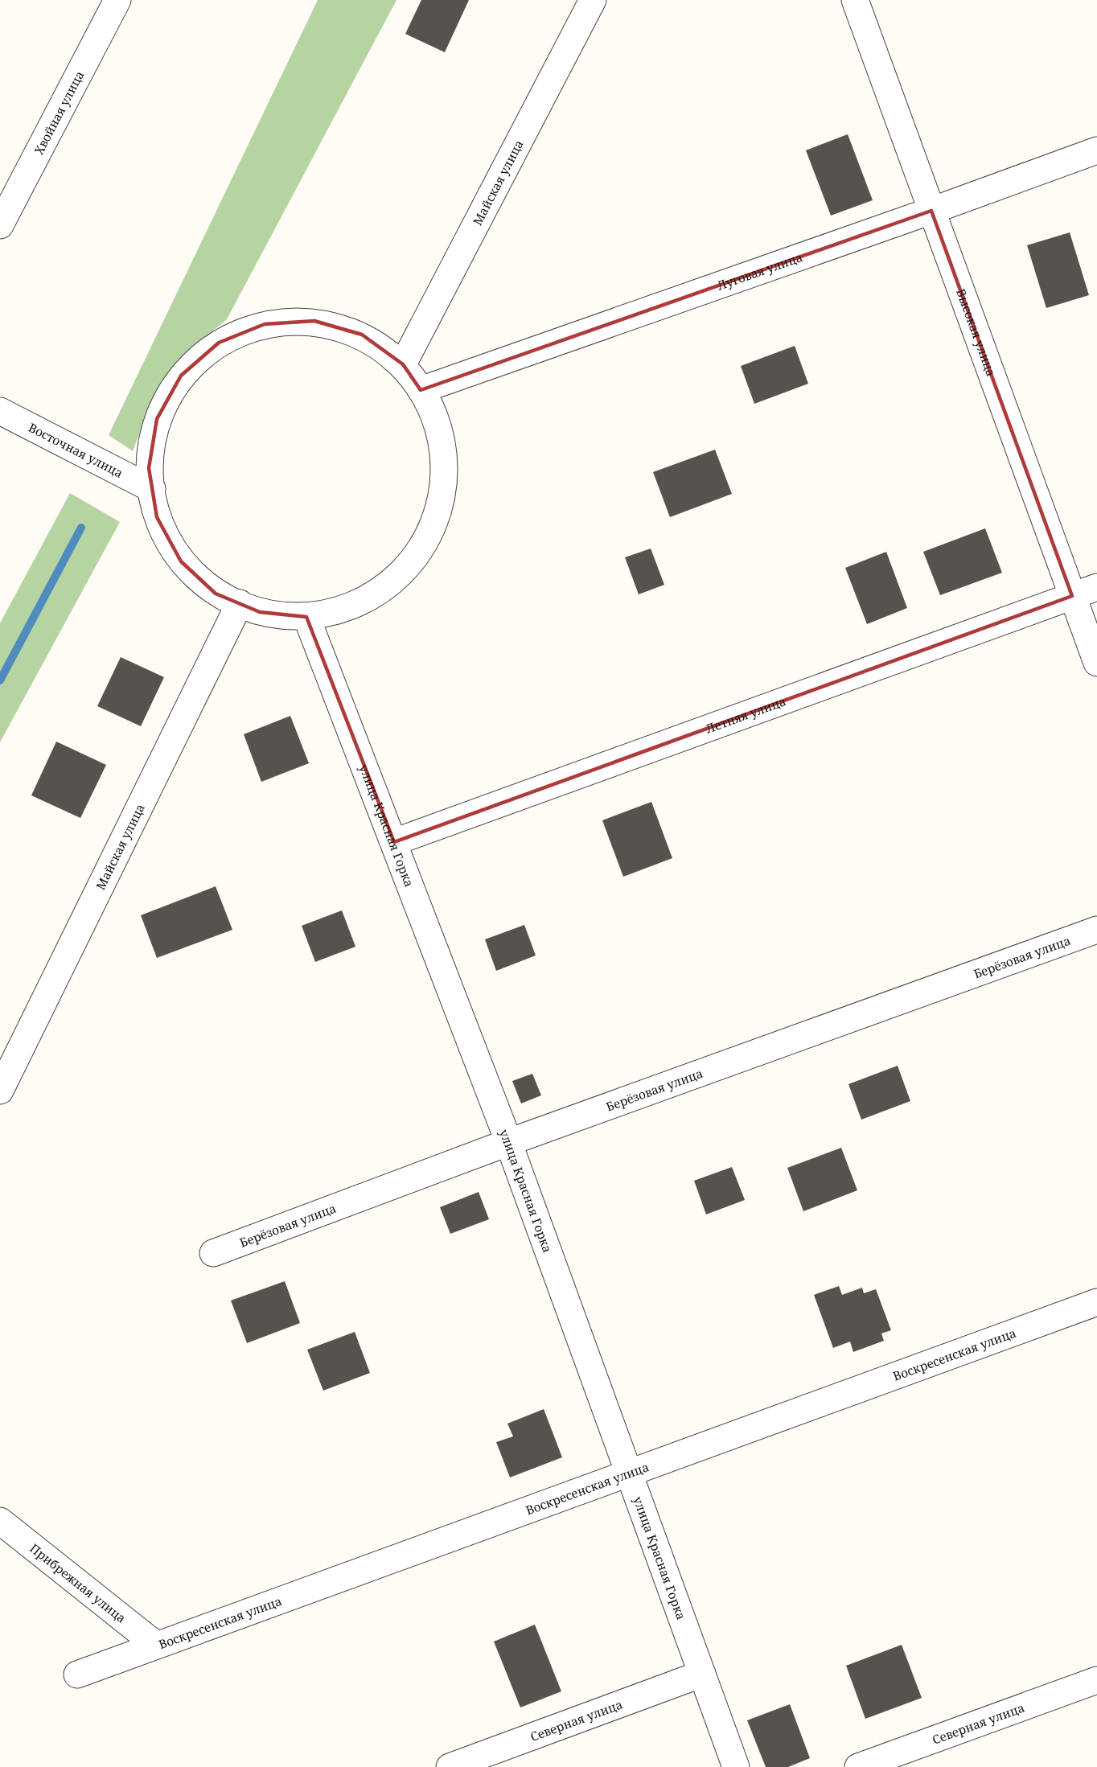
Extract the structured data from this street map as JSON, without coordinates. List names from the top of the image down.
{
  "streets": {
    "street": [
      "Хвойная улица",
      "Майская улица",
      "Луговая улица",
      "Высокая улица",
      "Восточная улица",
      "Летняя улица",
      "улица Красная Горка",
      "Берёзовая улица",
      "Воскресенская улица",
      "Прибрежная улица",
      "Северная улица"
    ]
  },
  "crossings": [
    ["Луговая улица", "Высокая улица"],
    ["Высокая улица", "Летняя улица"],
    ["Летняя улица", "улица Красная Горка"],
    ["улица Красная Горка", "Берёзовая улица"],
    ["улица Красная Горка", "Воскресенская улица"],
    ["улица Красная Горка", "Северная улица"],
    ["Воскресенская улица", "Прибрежная улица"]
  ]
}
